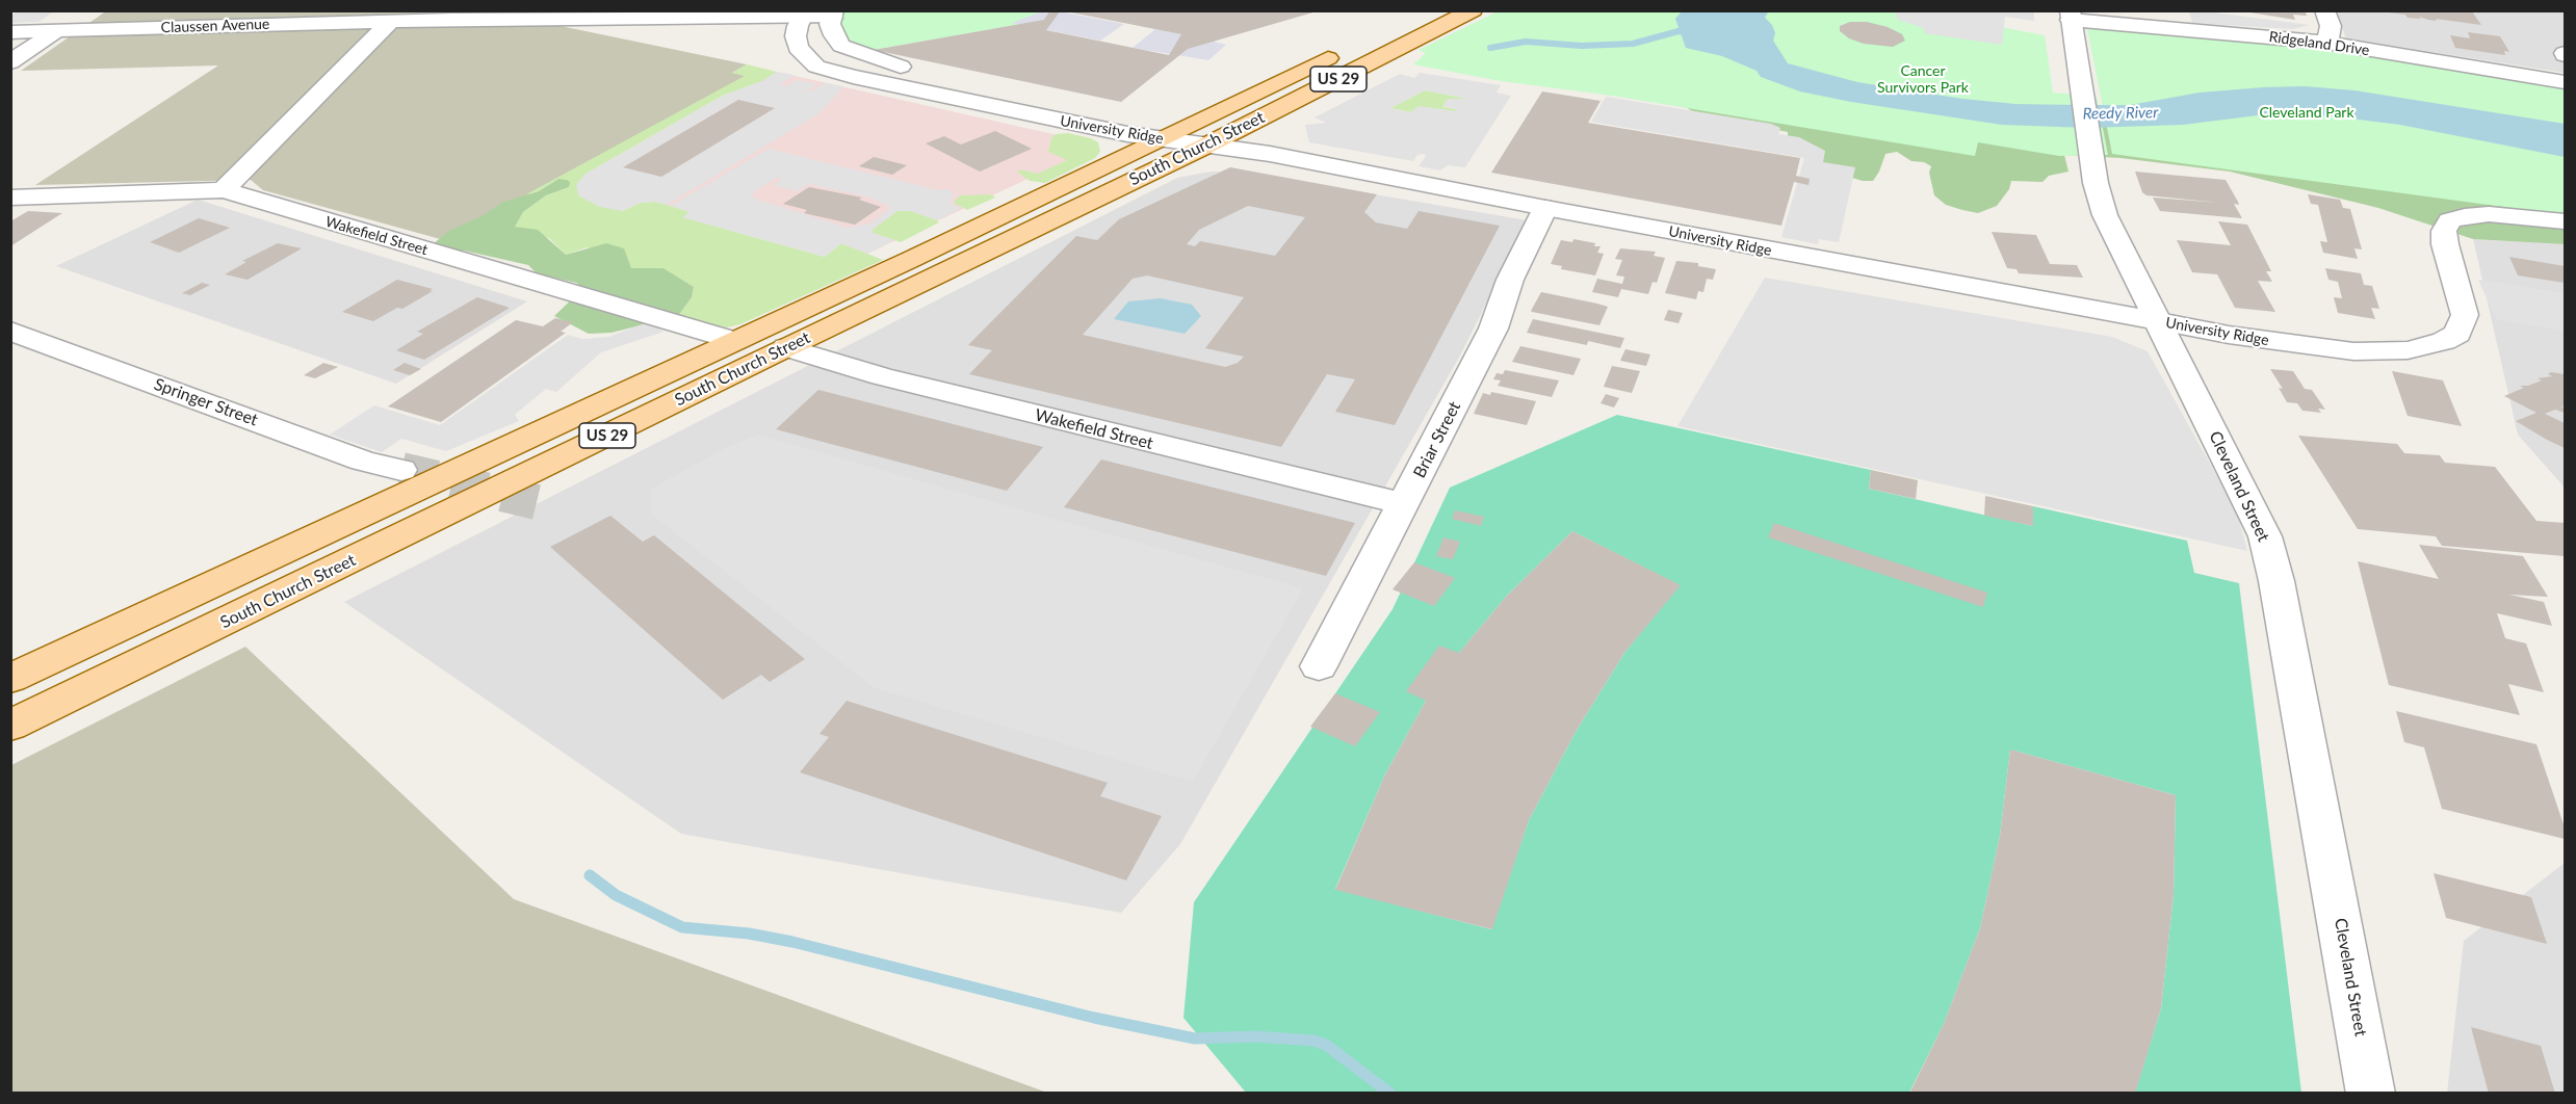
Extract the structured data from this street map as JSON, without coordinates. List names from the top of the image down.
{
  "streets": {
    "main road": ["US 29", "South Church Street"],
    "street": [
      "Claussen Avenue",
      "Ridgeland Drive",
      "University Ridge",
      "Wakefield Street",
      "Springer Street",
      "Briar Street",
      "Cleveland Street"
    ]
  },
  "crossings": [
    ["Claussen Avenue", "University Ridge"],
    ["Ridgeland Drive", "Cleveland Street"],
    ["University Ridge", "South Church Street"],
    ["University Ridge", "Briar Street"],
    ["University Ridge", "Cleveland Street"],
    ["South Church Street", "Wakefield Street"],
    ["Wakefield Street", "Briar Street"]
  ],
  "water": ["Reedy River"],
  "parks": ["Cancer Survivors Park", "Cleveland Park"]
}
